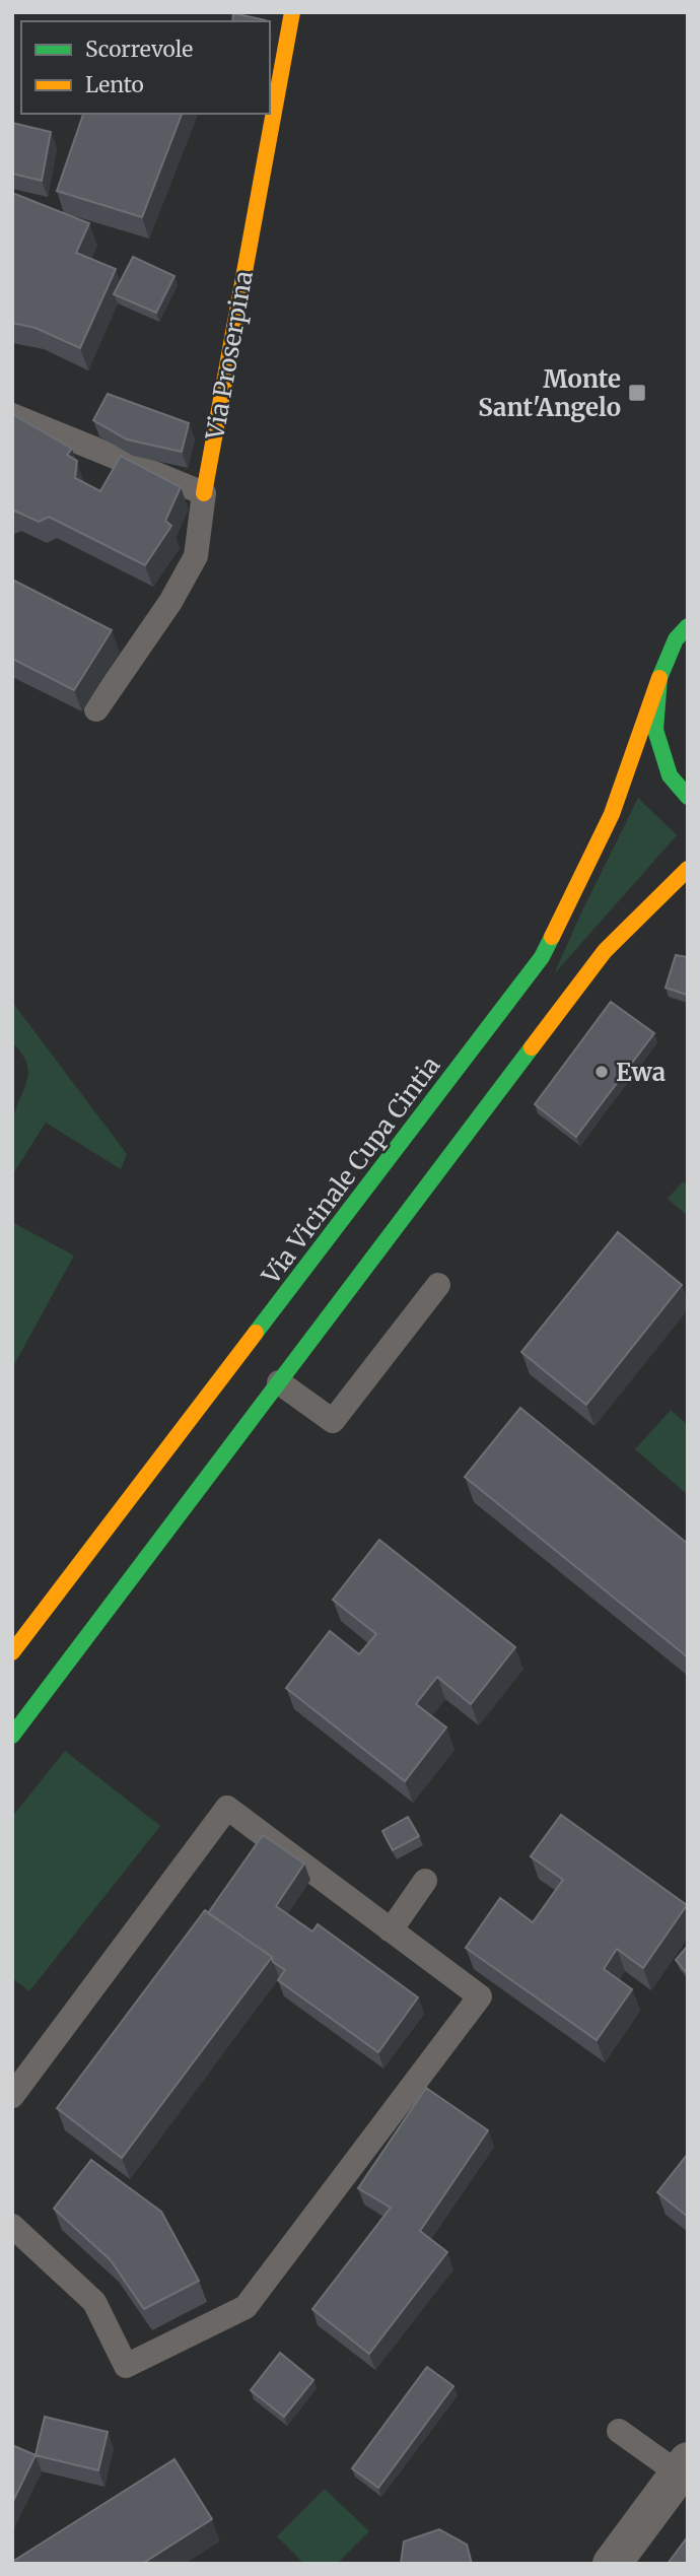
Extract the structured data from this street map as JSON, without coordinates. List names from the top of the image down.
{
  "streets": {
    "main road": ["Via Proserpina", "Via Vicinale Cupa Cintia"]
  },
  "places": {
    "transit": ["Monte Sant'Angelo"],
    "other": ["Ewa"]
  },
  "legend": ["Scorrevole", "Lento"]
}
